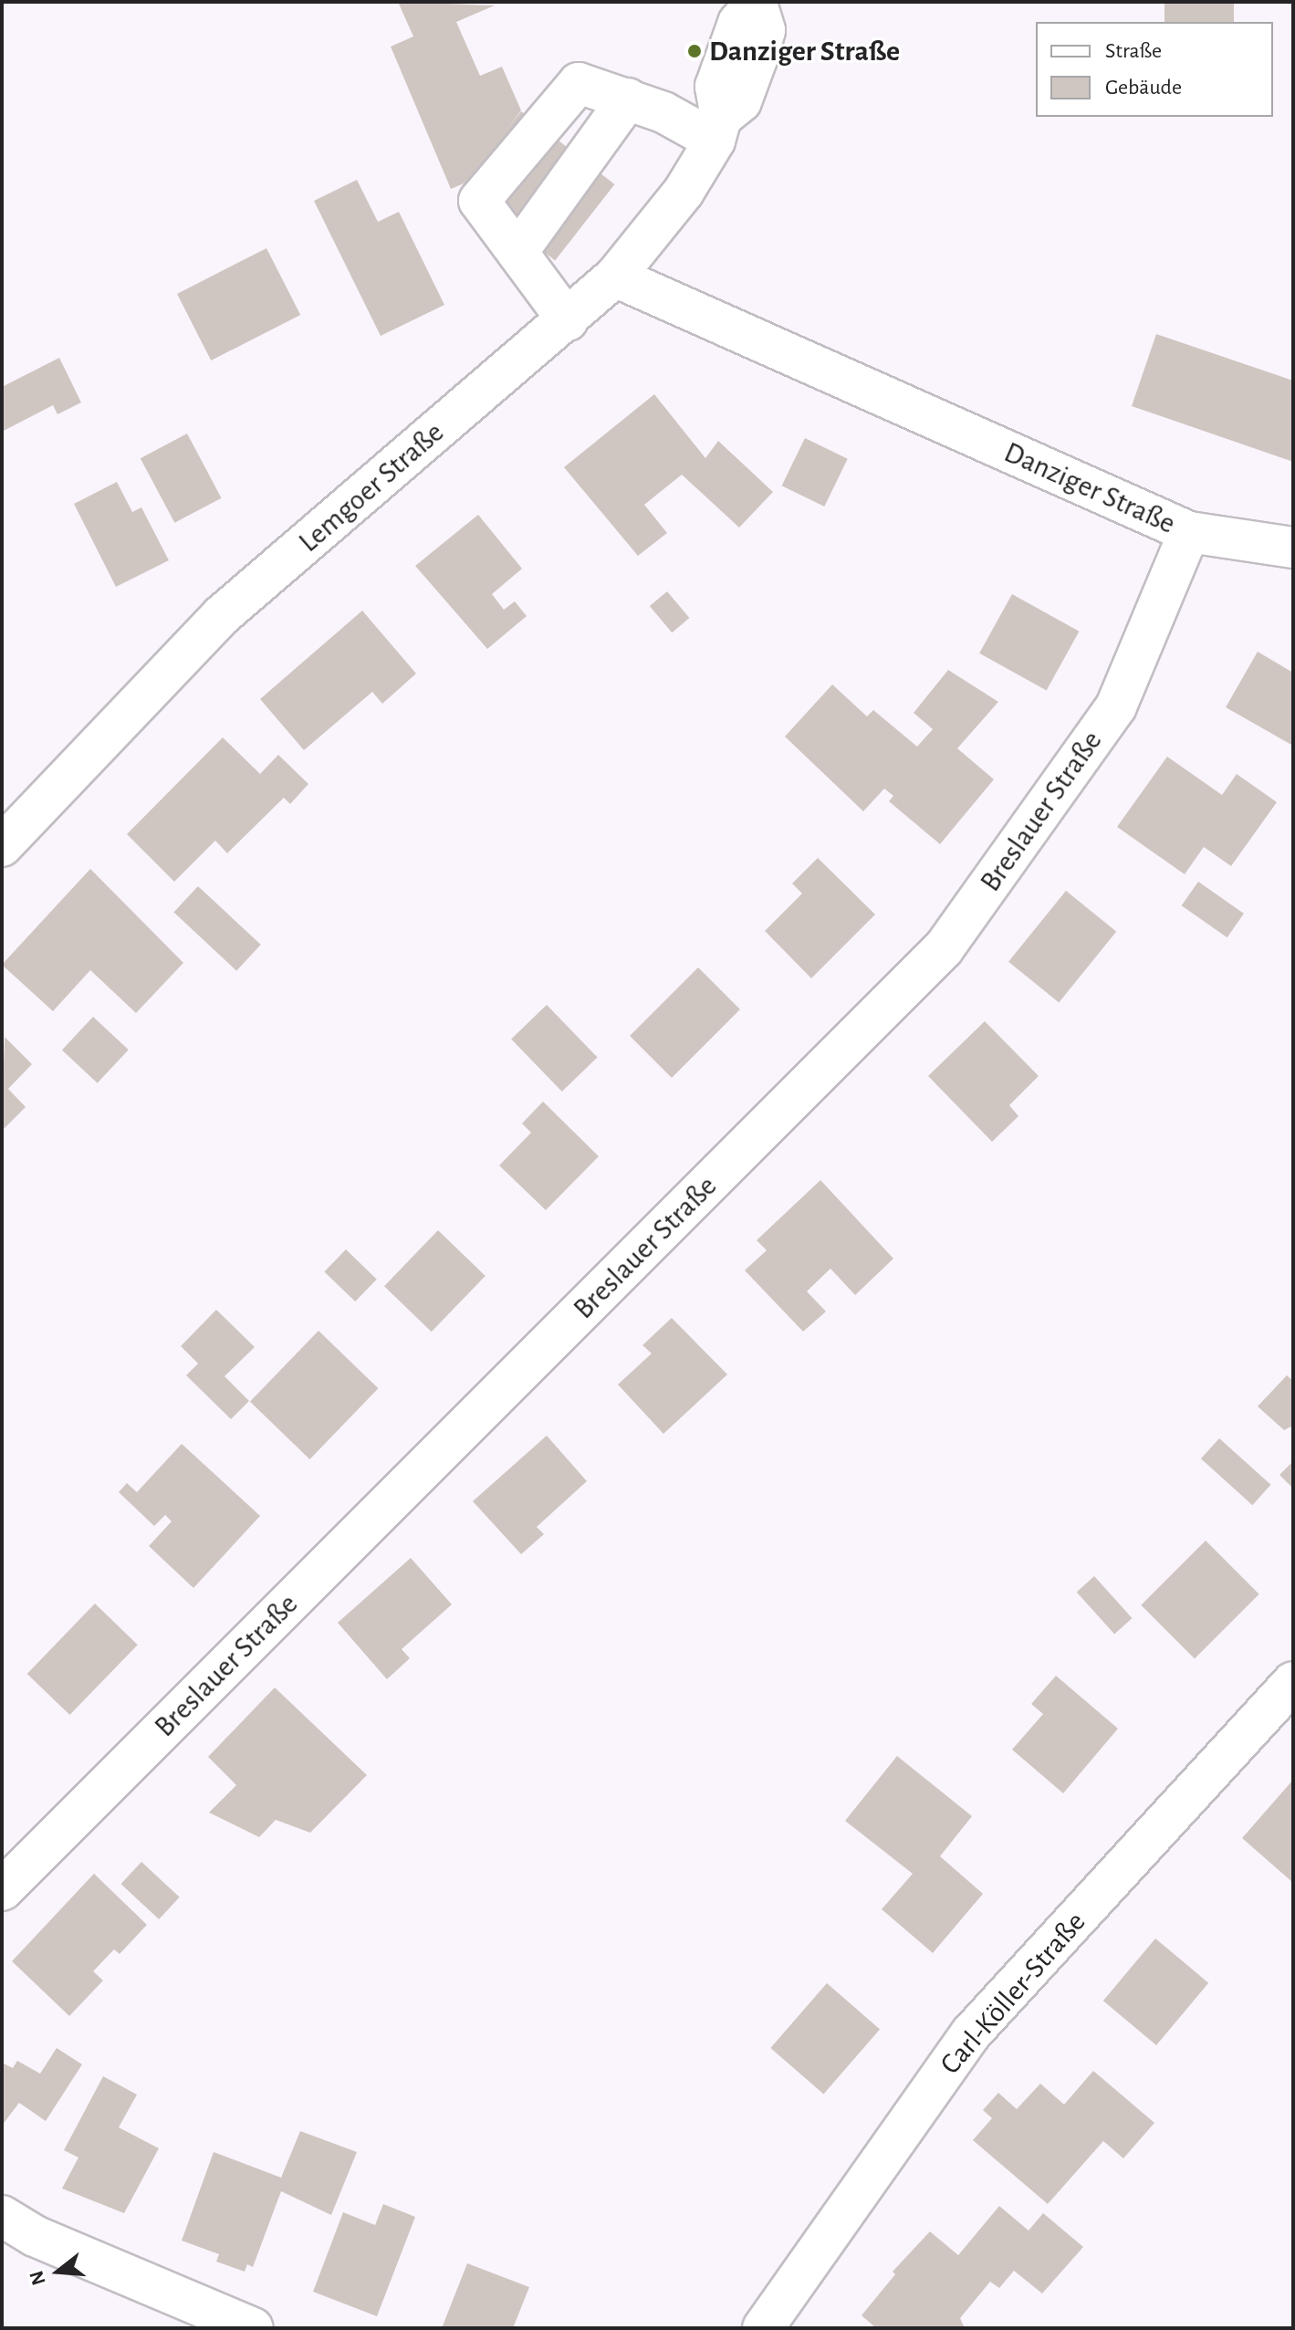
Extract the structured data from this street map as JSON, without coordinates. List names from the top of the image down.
{
  "streets": {
    "street": [
      "Lemgoer Straße",
      "Danziger Straße",
      "Breslauer Straße",
      "Carl-Köller-Straße"
    ]
  },
  "crossings": [
    ["Lemgoer Straße", "Danziger Straße"],
    ["Danziger Straße", "Breslauer Straße"]
  ],
  "places": ["Danziger Straße"],
  "legend": ["Straße", "Gebäude"],
  "north": "left"
}
